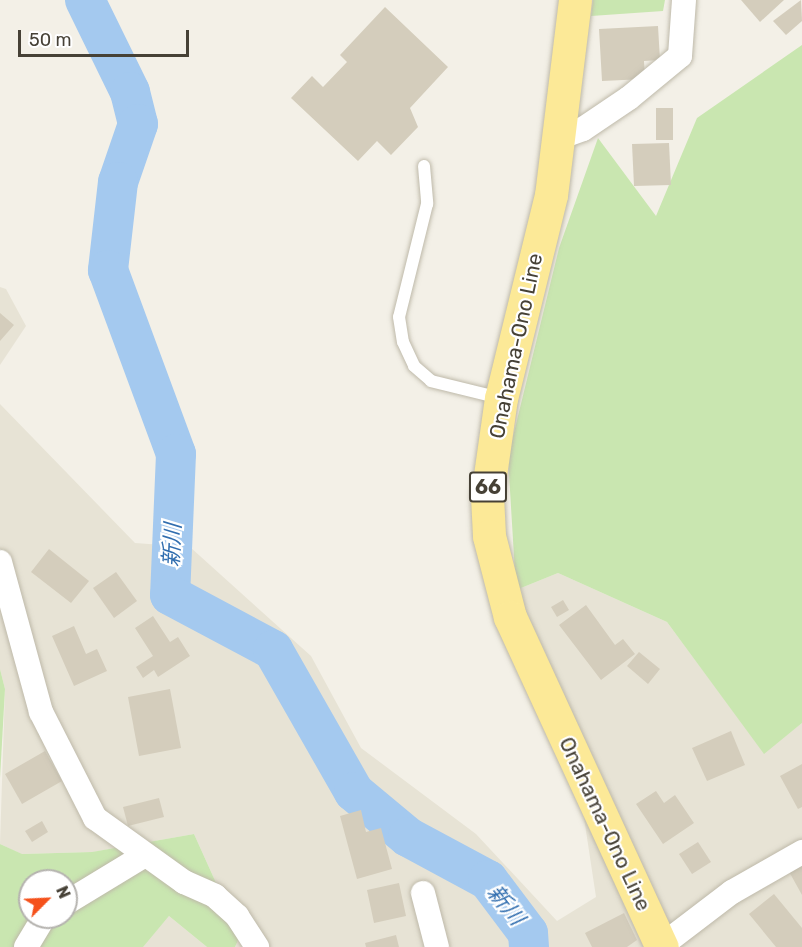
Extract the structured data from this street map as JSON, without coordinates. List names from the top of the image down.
{
  "streets": {
    "main road": ["Onahama-Ono Line", "66"]
  },
  "water": ["新川"],
  "scale_bar": "50 m",
  "north": "top right"
}
